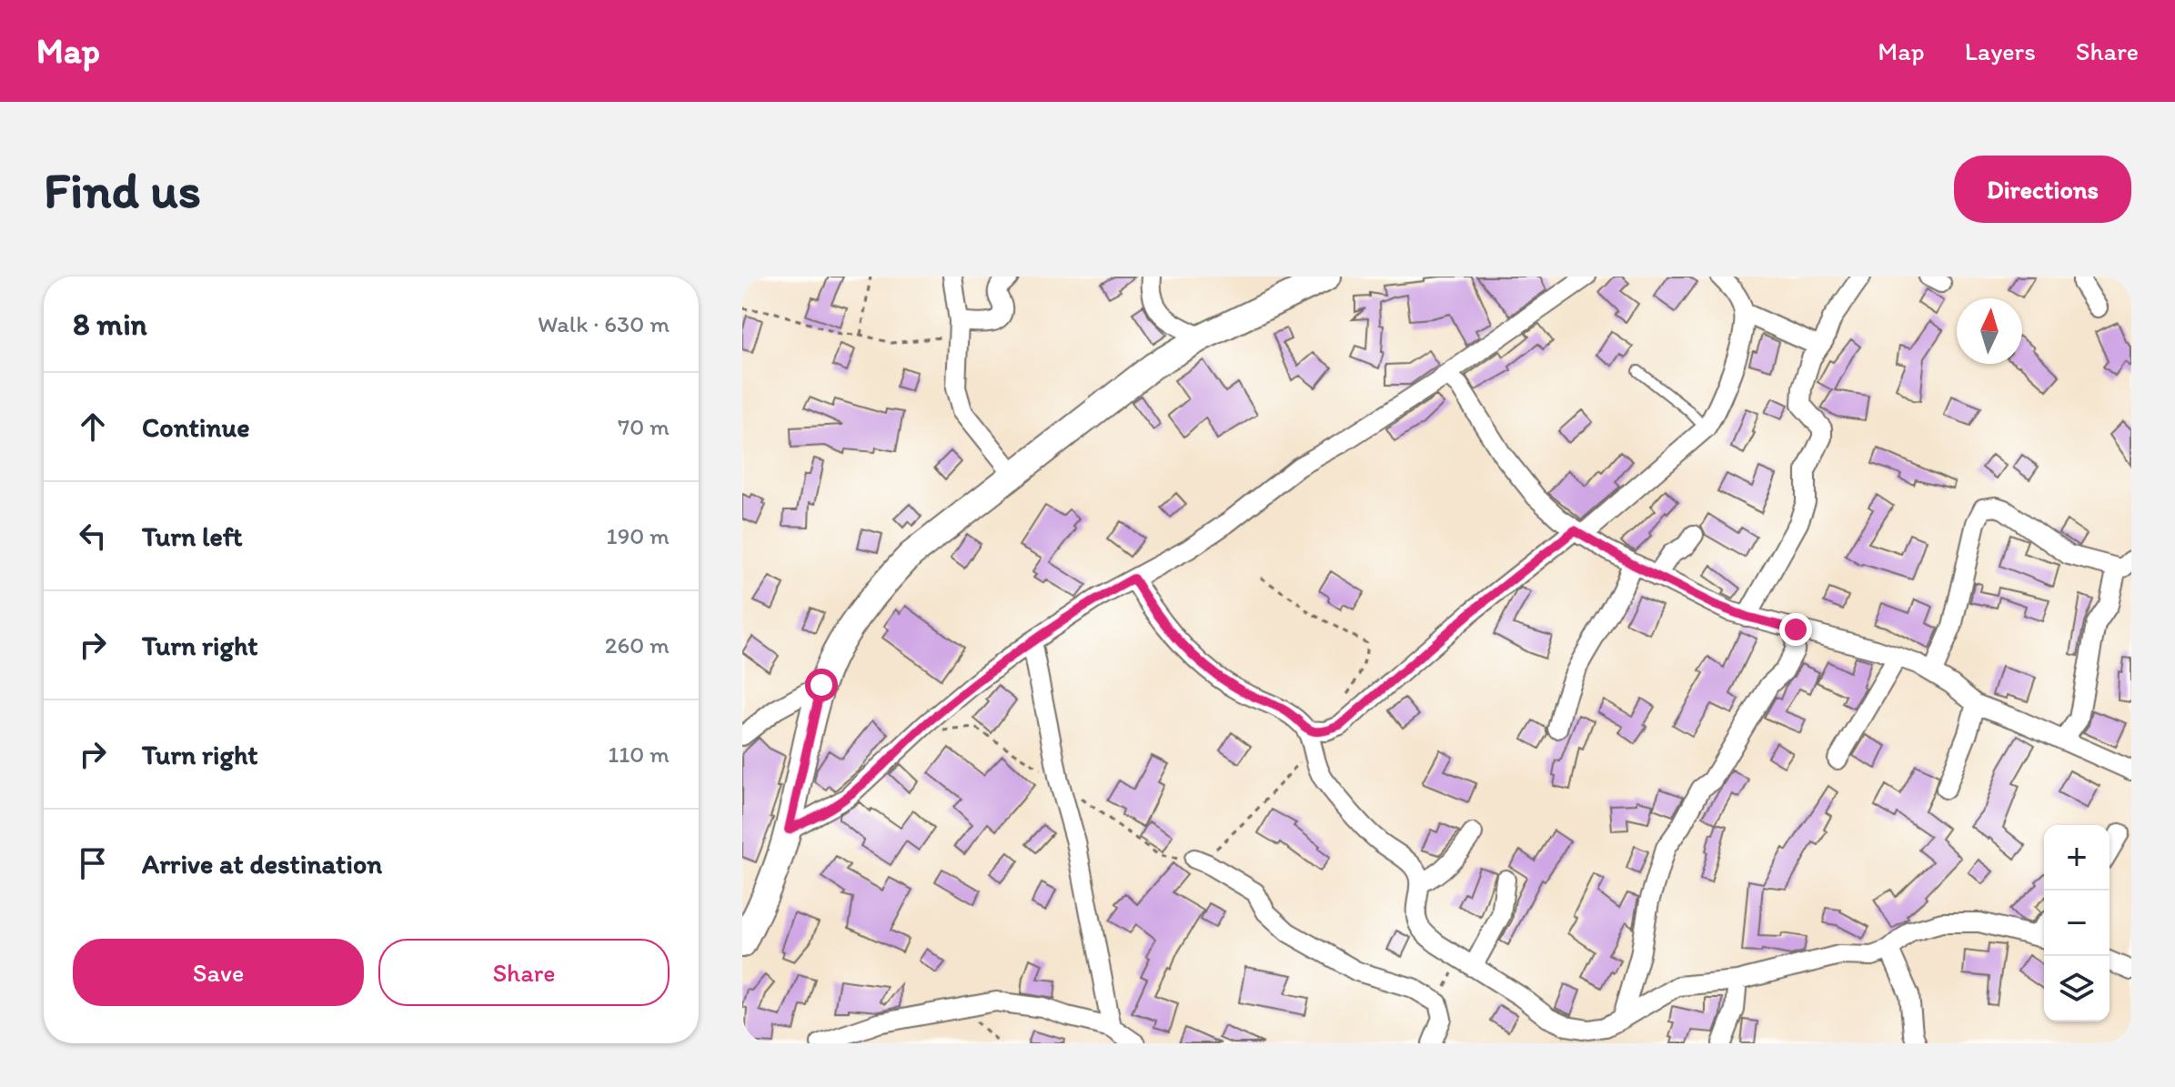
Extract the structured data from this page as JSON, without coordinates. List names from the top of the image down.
{
  "north": "top",
  "page": {
    "header": "Map",
    "nav": ["Map", "Layers", "Share"],
    "buttons": [
      "Directions",
      ["Save", "Share"]
    ],
    "title": "Find us",
    "heading": ["8 min", "Walk · 630 m"],
    "list": [
      ["Continue", "70 m"],
      ["Turn left", "190 m"],
      ["Turn right", "260 m"],
      ["Turn right", "110 m"],
      "Arrive at destination"
    ],
    "map_buttons": ["+", "−"]
  }
}
